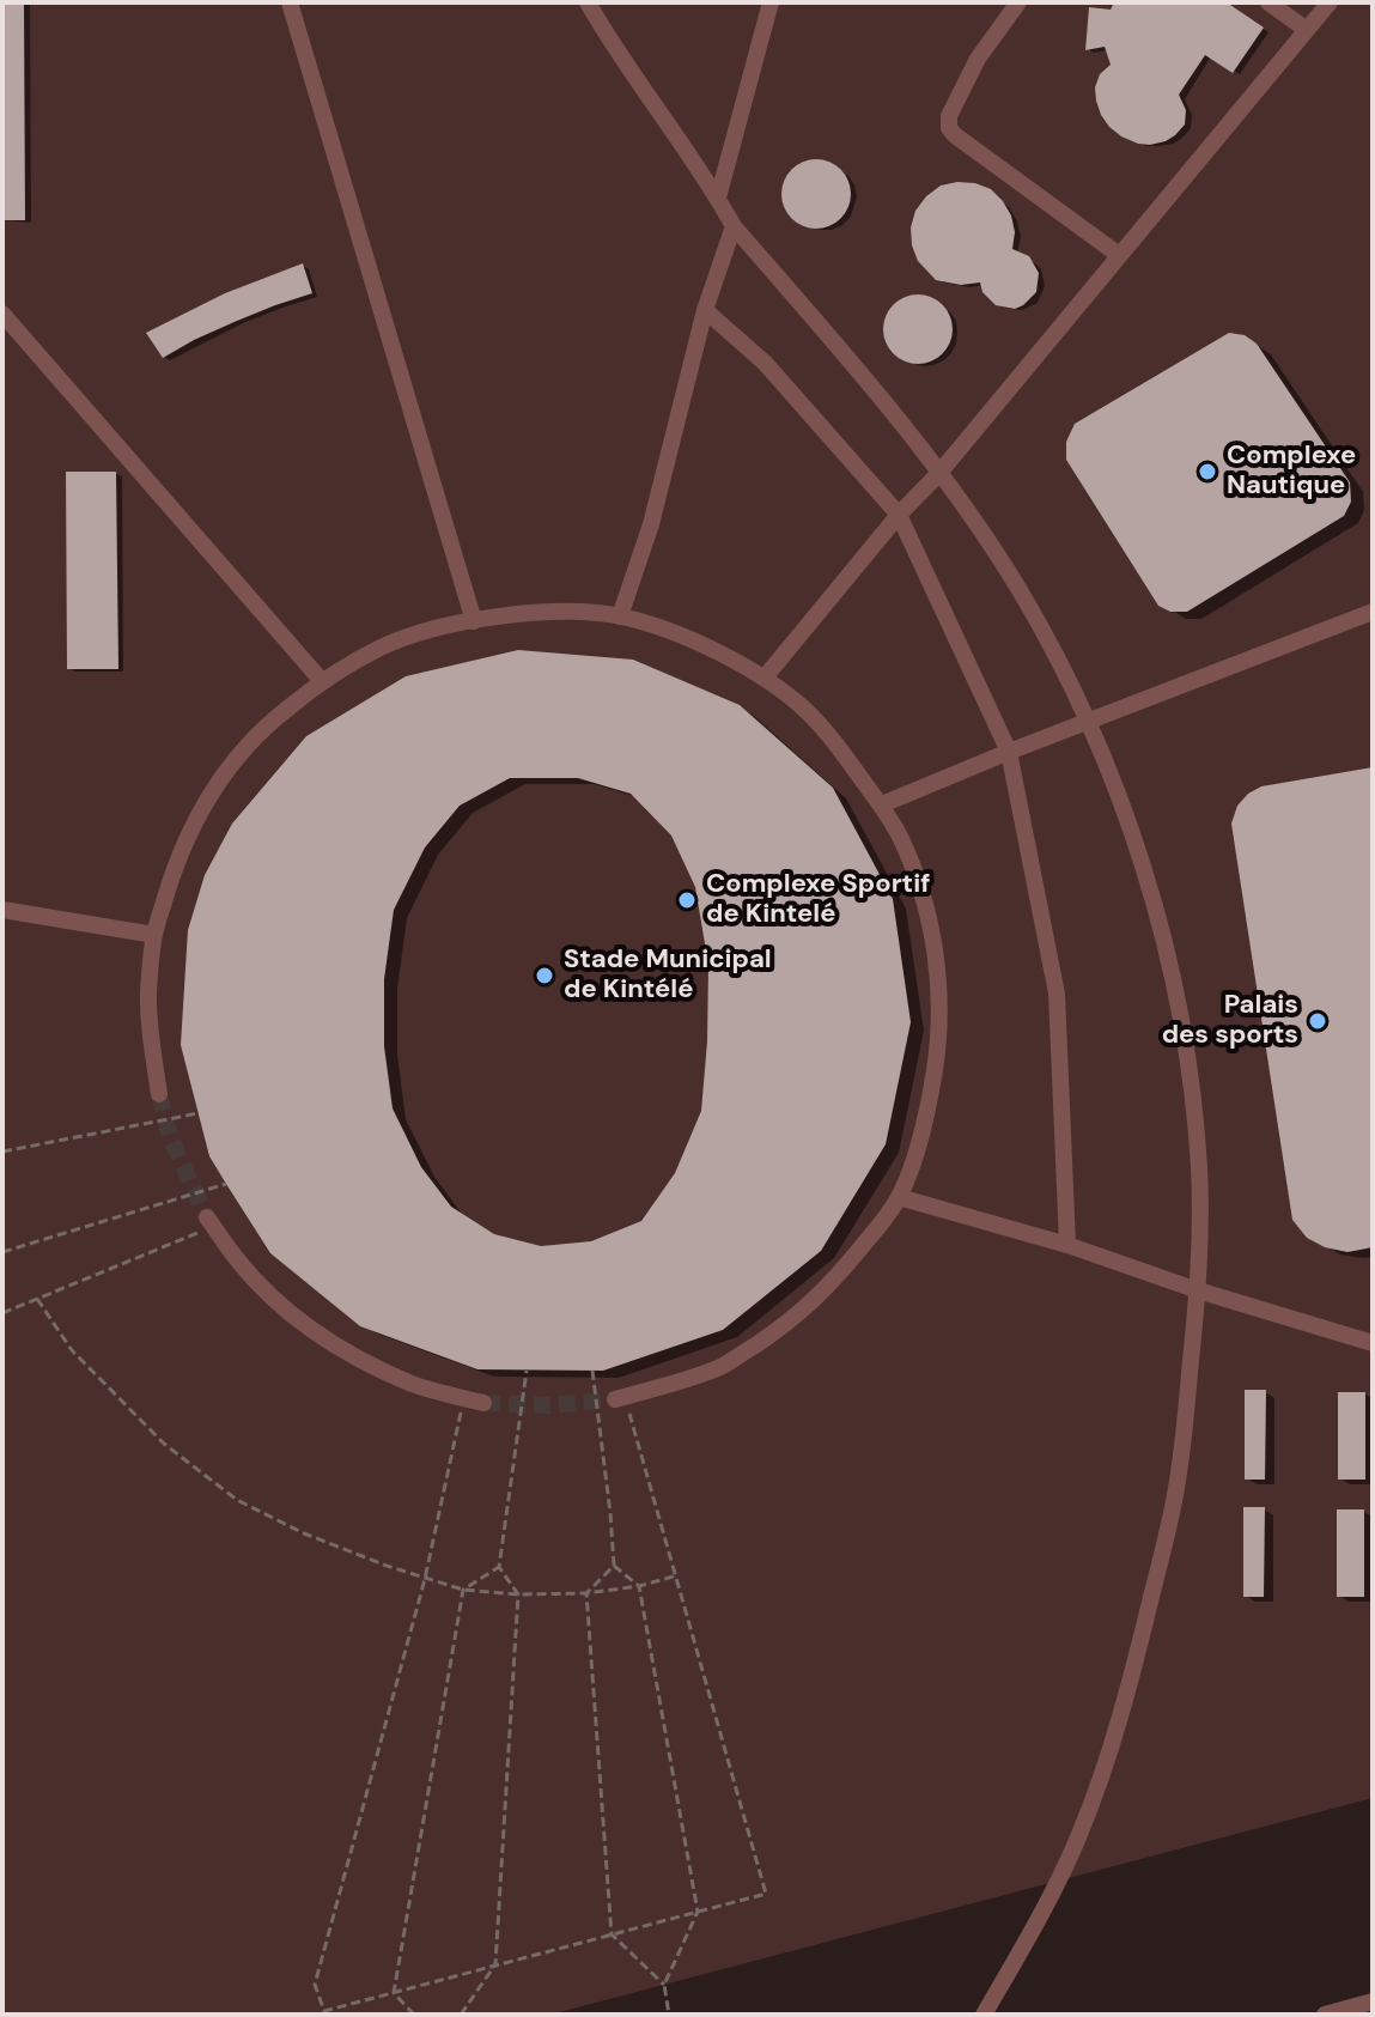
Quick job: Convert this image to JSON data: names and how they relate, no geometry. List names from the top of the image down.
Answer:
{
  "places": [
    "Complexe Nautique",
    "Complexe Sportif de Kintelé",
    "Stade Municipal de Kintélé",
    "Palais des sports"
  ]
}
